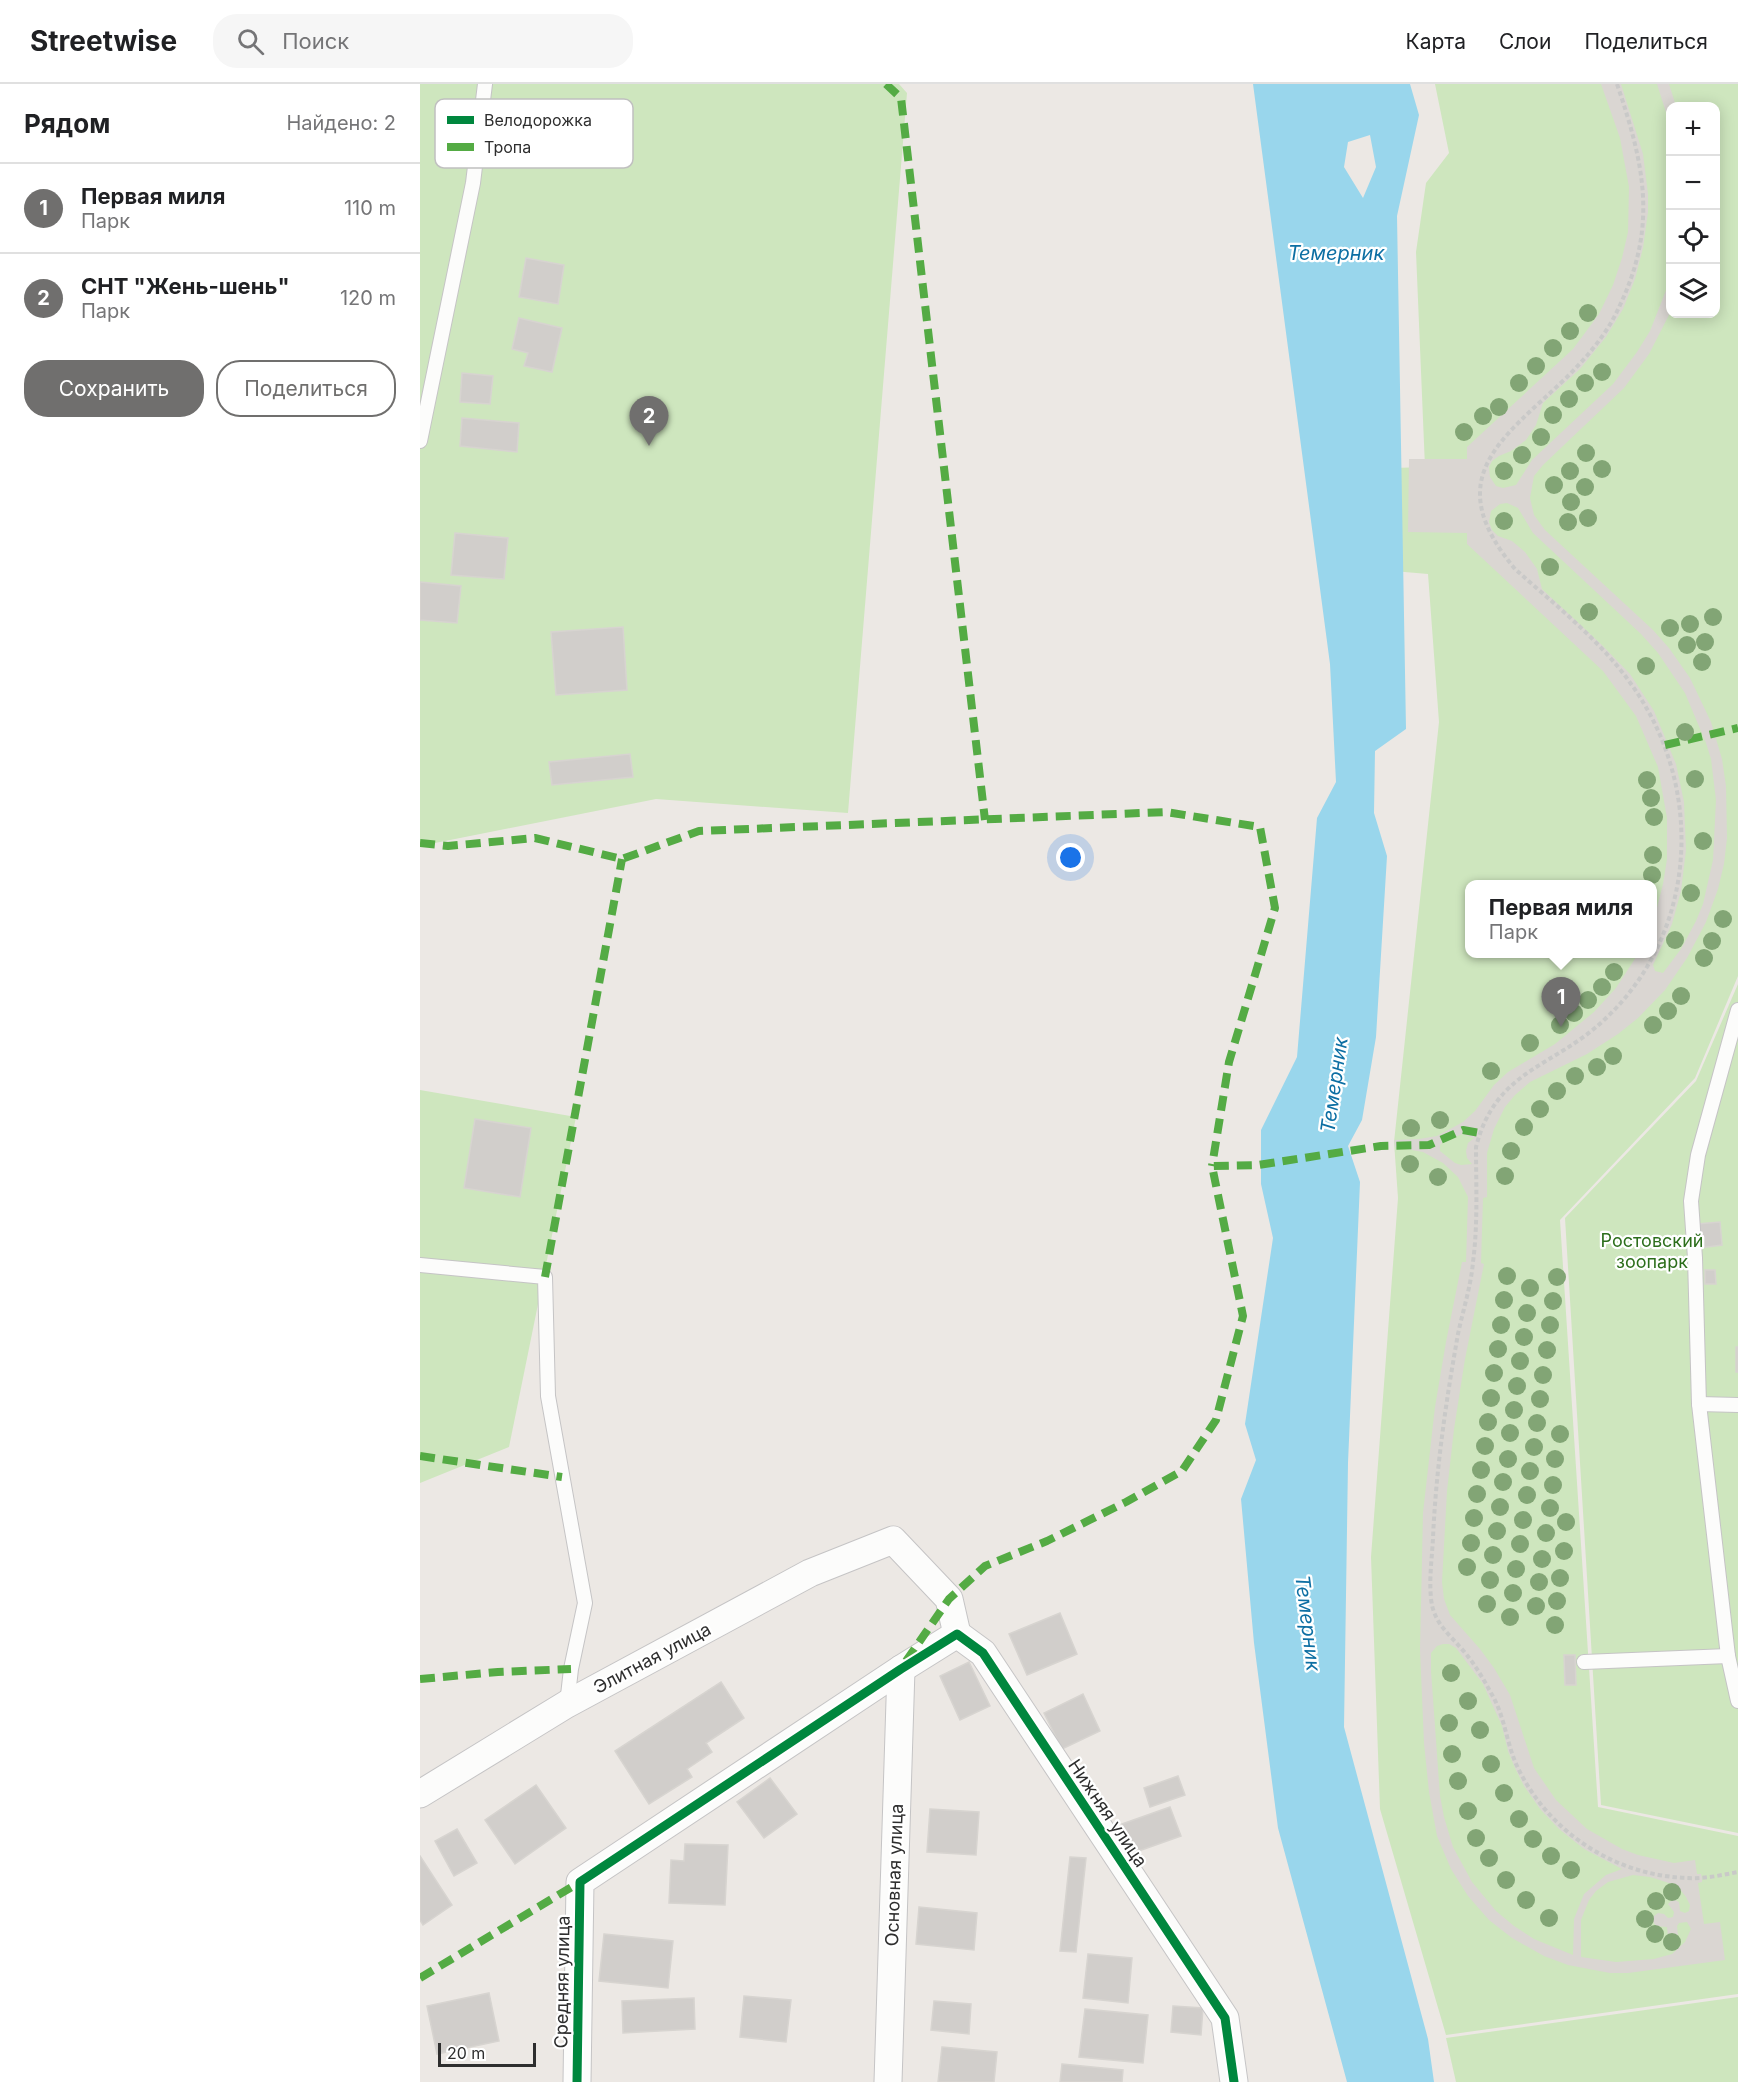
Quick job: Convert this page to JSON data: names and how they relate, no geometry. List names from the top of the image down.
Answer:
{
  "streets": {
    "street": [
      "Элитная улица",
      "Нижняя улица",
      "Основная улица",
      "Средняя улица"
    ]
  },
  "crossings": [
    ["Элитная улица", "Нижняя улица"],
    ["Основная улица", "Средняя улица"]
  ],
  "water": ["Темерник"],
  "parks": ["Ростовский зоопарк"],
  "legend": ["Велодорожка", "Тропа"],
  "scale_bar": "20 m",
  "page": {
    "header": "Streetwise",
    "search": "Поиск",
    "nav": ["Карта", "Слои", "Поделиться"],
    "heading": ["Рядом", "Найдено: 2"],
    "map_buttons": ["+", "−"],
    "list": [
      {
        "mark": "1",
        "name": "Первая миля",
        "note": "Парк",
        "value": "110 m"
      },
      {
        "mark": "2",
        "name": "СНТ \"Жень-шень\"",
        "note": "Парк",
        "value": "120 m"
      }
    ],
    "buttons": ["Сохранить", "Поделиться"],
    "pins": ["2", "1"],
    "popup": ["Первая миля", "Парк"],
    "scale": "20 m"
  }
}
